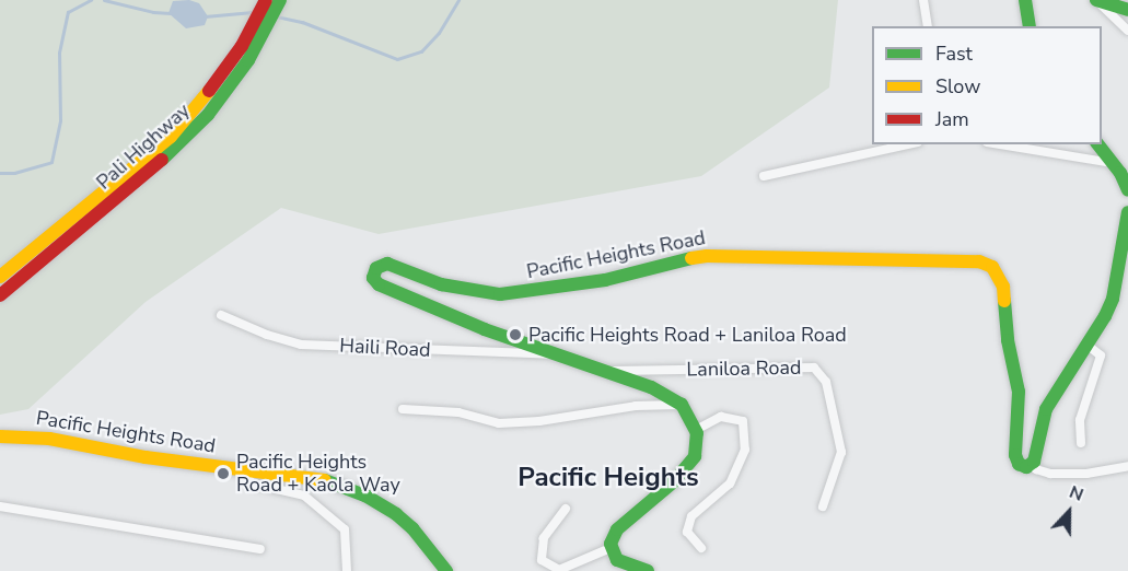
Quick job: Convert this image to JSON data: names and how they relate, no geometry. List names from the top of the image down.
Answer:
{
  "streets": {
    "main road": ["Pali Highway", "Pacific Heights Road"],
    "street": ["Haili Road", "Laniloa Road"]
  },
  "crossings": [
    ["Pacific Heights Road", "Haili Road"],
    ["Pacific Heights Road", "Laniloa Road"]
  ],
  "districts": ["Pacific Heights"],
  "places": ["Pacific Heights Road + Laniloa Road", "Pacific Heights Road + Kaola Way"],
  "legend": ["Fast", "Slow", "Jam"],
  "north": "top"
}
